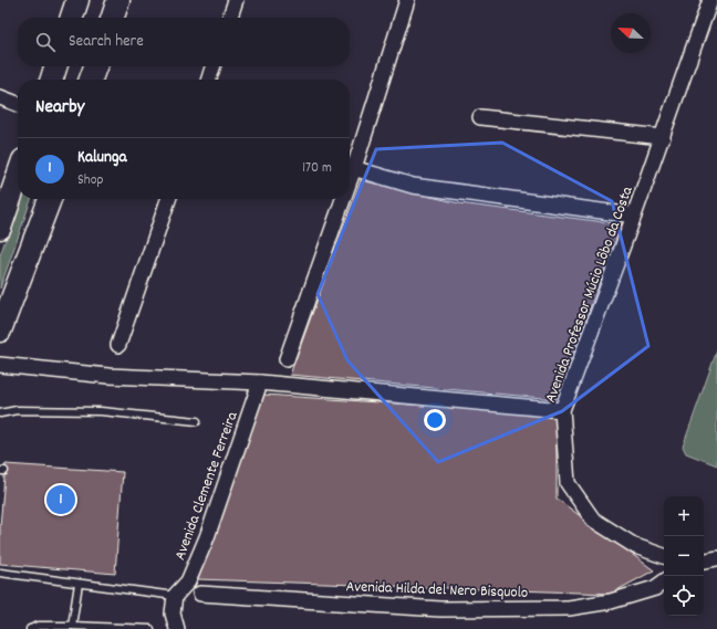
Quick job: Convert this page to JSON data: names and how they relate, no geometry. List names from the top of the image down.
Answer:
{
  "streets": {
    "street": ["Avenida Professor Múcio Lôbo da Costa", "Avenida Clemente Ferreira", "Avenida Hilda del Nero Bisquolo"]
  },
  "north": "top left",
  "page": {
    "search": "Search here",
    "heading": "Nearby",
    "list": [
      {
        "mark": "1",
        "name": "Kalunga",
        "note": "Shop",
        "value": "170 m"
      }
    ],
    "pins": "1",
    "map_buttons": ["+", "−"]
  }
}
